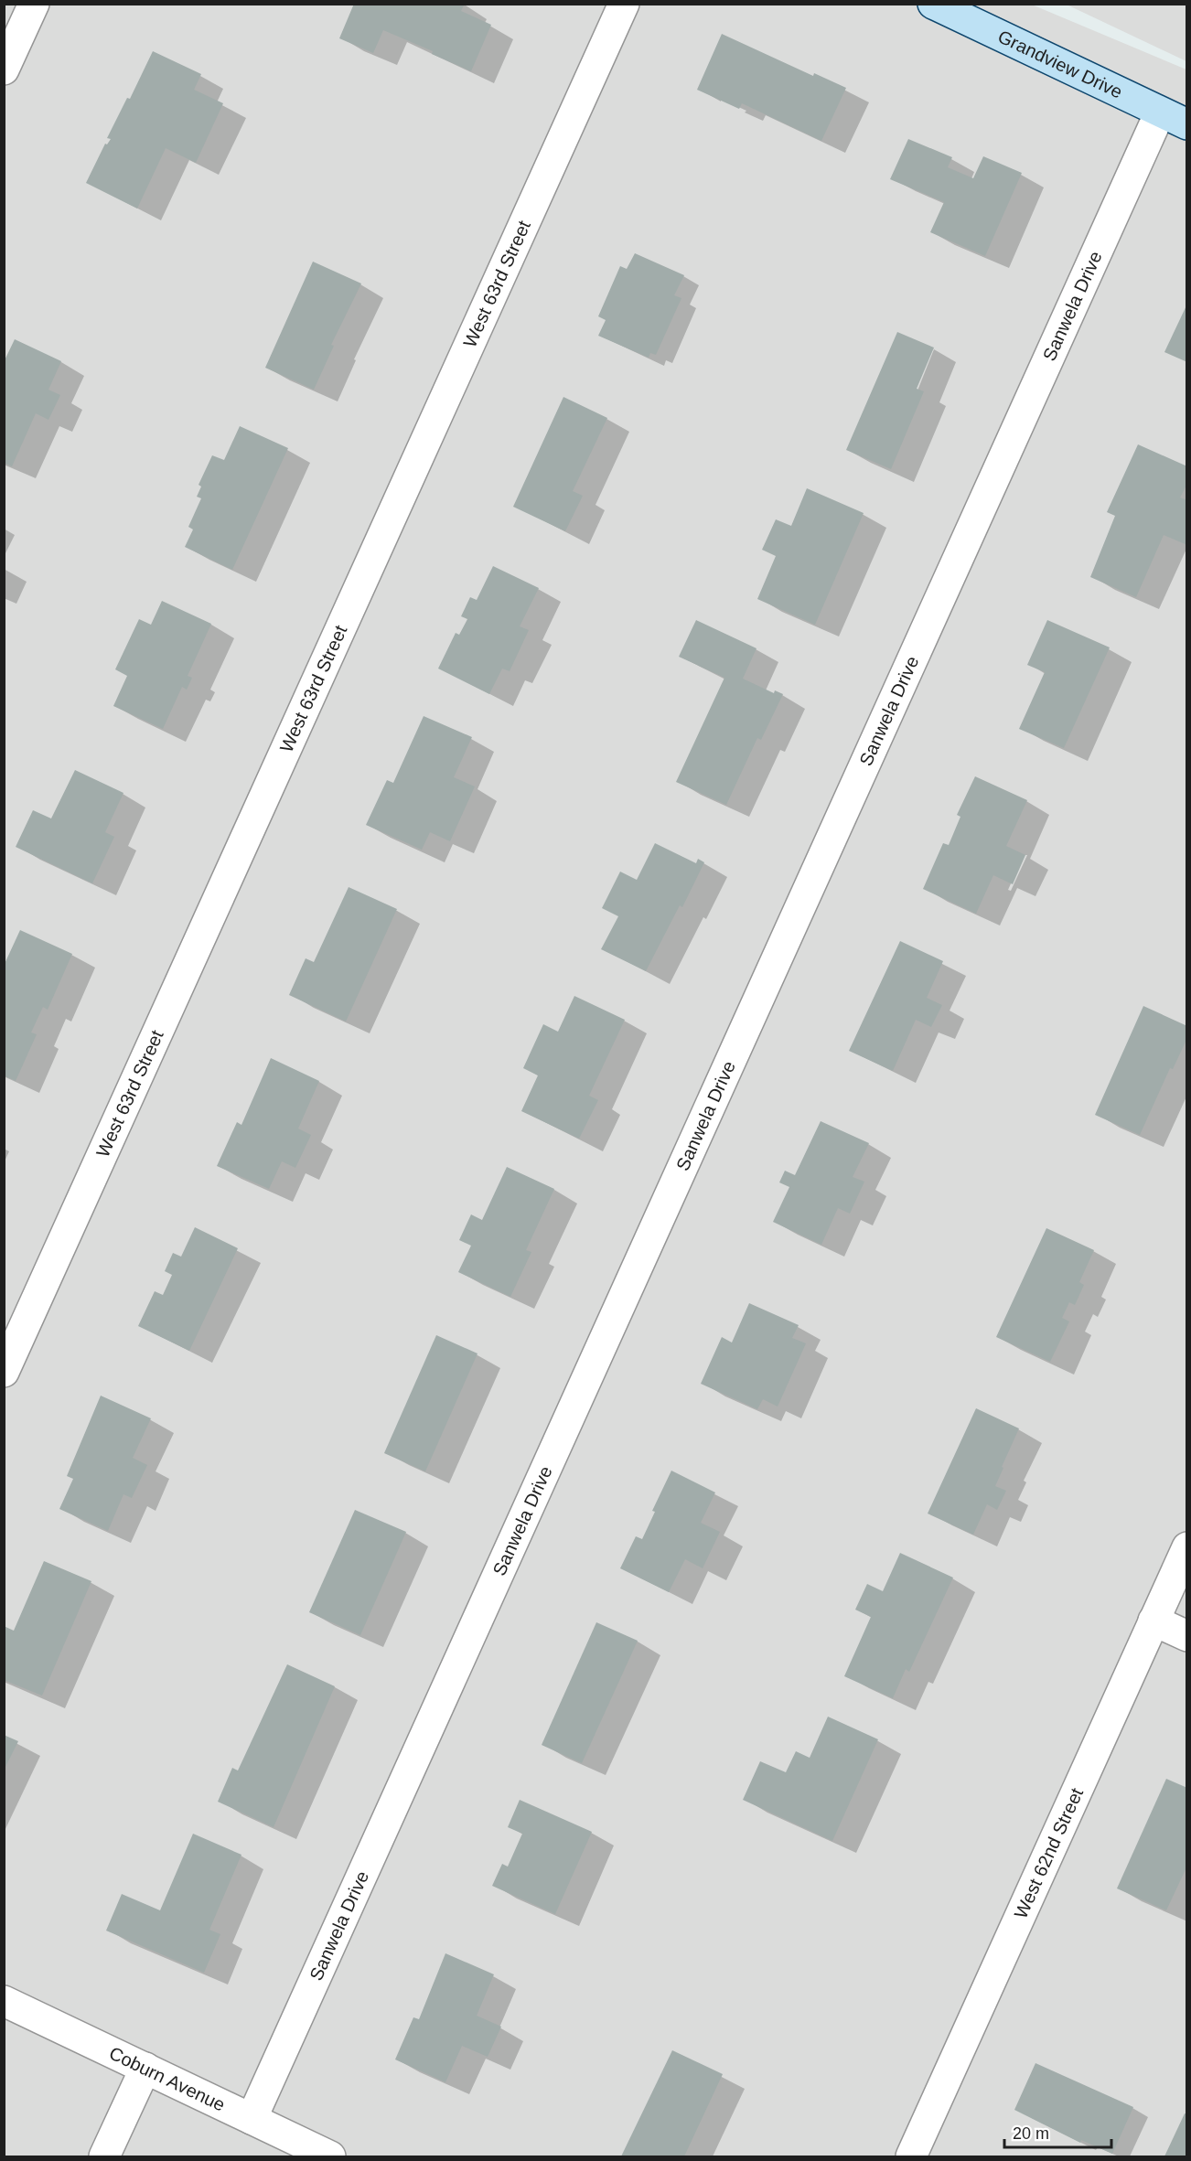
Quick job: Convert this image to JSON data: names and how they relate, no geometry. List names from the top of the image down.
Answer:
{
  "streets": {
    "main road": ["Grandview Drive"],
    "street": [
      "West 63rd Street",
      "Sanwela Drive",
      "West 62nd Street",
      "Coburn Avenue"
    ]
  },
  "crossings": [
    ["Grandview Drive", "Sanwela Drive"],
    ["Sanwela Drive", "Coburn Avenue"]
  ],
  "scale_bar": "20 m"
}
